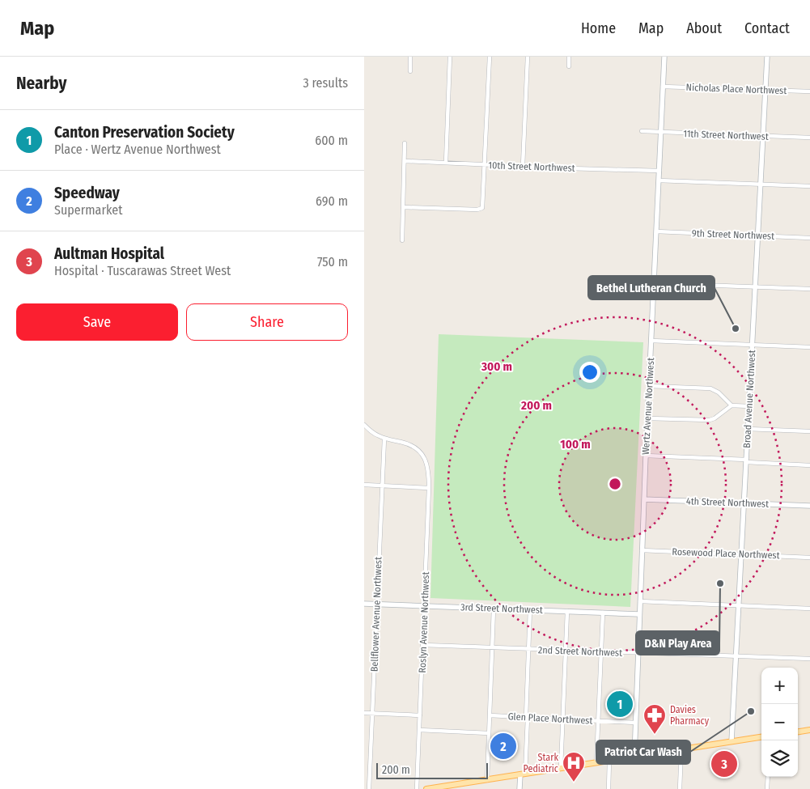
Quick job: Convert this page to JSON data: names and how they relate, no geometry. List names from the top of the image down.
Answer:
{
  "streets": {
    "street": [
      "Nicholas Place Northwest",
      "11th Street Northwest",
      "10th Street Northwest",
      "9th Street Northwest",
      "Broad Avenue Northwest",
      "Wertz Avenue Northwest",
      "4th Street Northwest",
      "Rosewood Place Northwest",
      "3rd Street Northwest",
      "Bellflower Avenue Northwest",
      "Roslyn Avenue Northwest",
      "2nd Street Northwest",
      "Glen Place Northwest"
    ]
  },
  "crossings": [
    ["Nicholas Place Northwest", "Broad Avenue Northwest"],
    ["Nicholas Place Northwest", "Wertz Avenue Northwest"],
    ["11th Street Northwest", "Broad Avenue Northwest"],
    ["11th Street Northwest", "Wertz Avenue Northwest"],
    ["10th Street Northwest", "Wertz Avenue Northwest"],
    ["9th Street Northwest", "Broad Avenue Northwest"],
    ["9th Street Northwest", "Wertz Avenue Northwest"],
    ["Broad Avenue Northwest", "4th Street Northwest"],
    ["Broad Avenue Northwest", "Rosewood Place Northwest"],
    ["Broad Avenue Northwest", "2nd Street Northwest"],
    ["Wertz Avenue Northwest", "4th Street Northwest"],
    ["Wertz Avenue Northwest", "Rosewood Place Northwest"],
    ["Wertz Avenue Northwest", "3rd Street Northwest"],
    ["Wertz Avenue Northwest", "2nd Street Northwest"],
    ["Wertz Avenue Northwest", "Glen Place Northwest"],
    ["3rd Street Northwest", "Bellflower Avenue Northwest"],
    ["3rd Street Northwest", "Roslyn Avenue Northwest"],
    ["Bellflower Avenue Northwest", "Roslyn Avenue Northwest"],
    ["Roslyn Avenue Northwest", "2nd Street Northwest"]
  ],
  "places": {
    "other": ["Bethel Lutheran Church", "D&N Play Area", "Patriot Car Wash"],
    "pharmacy": ["Davies Pharmacy"],
    "hospital": ["Stark Pediatric"]
  },
  "scale_bar": "200 m",
  "page": {
    "header": "Map",
    "nav": [
      "Home",
      "Map",
      "About",
      "Contact"
    ],
    "heading": ["Nearby", "3 results"],
    "list": [
      {
        "mark": "1",
        "name": "Canton Preservation Society",
        "note": "Place · Wertz Avenue Northwest",
        "value": "600 m"
      },
      {
        "mark": "2",
        "name": "Speedway",
        "note": "Supermarket",
        "value": "690 m"
      },
      {
        "mark": "3",
        "name": "Aultman Hospital",
        "note": "Hospital · Tuscarawas Street West",
        "value": "750 m"
      }
    ],
    "buttons": ["Save", "Share"],
    "map_buttons": ["+", "−"],
    "pins": ["1", "2", "3"],
    "scale": "200 m"
  },
  "rings": ["300 m", "200 m", "100 m"]
}
